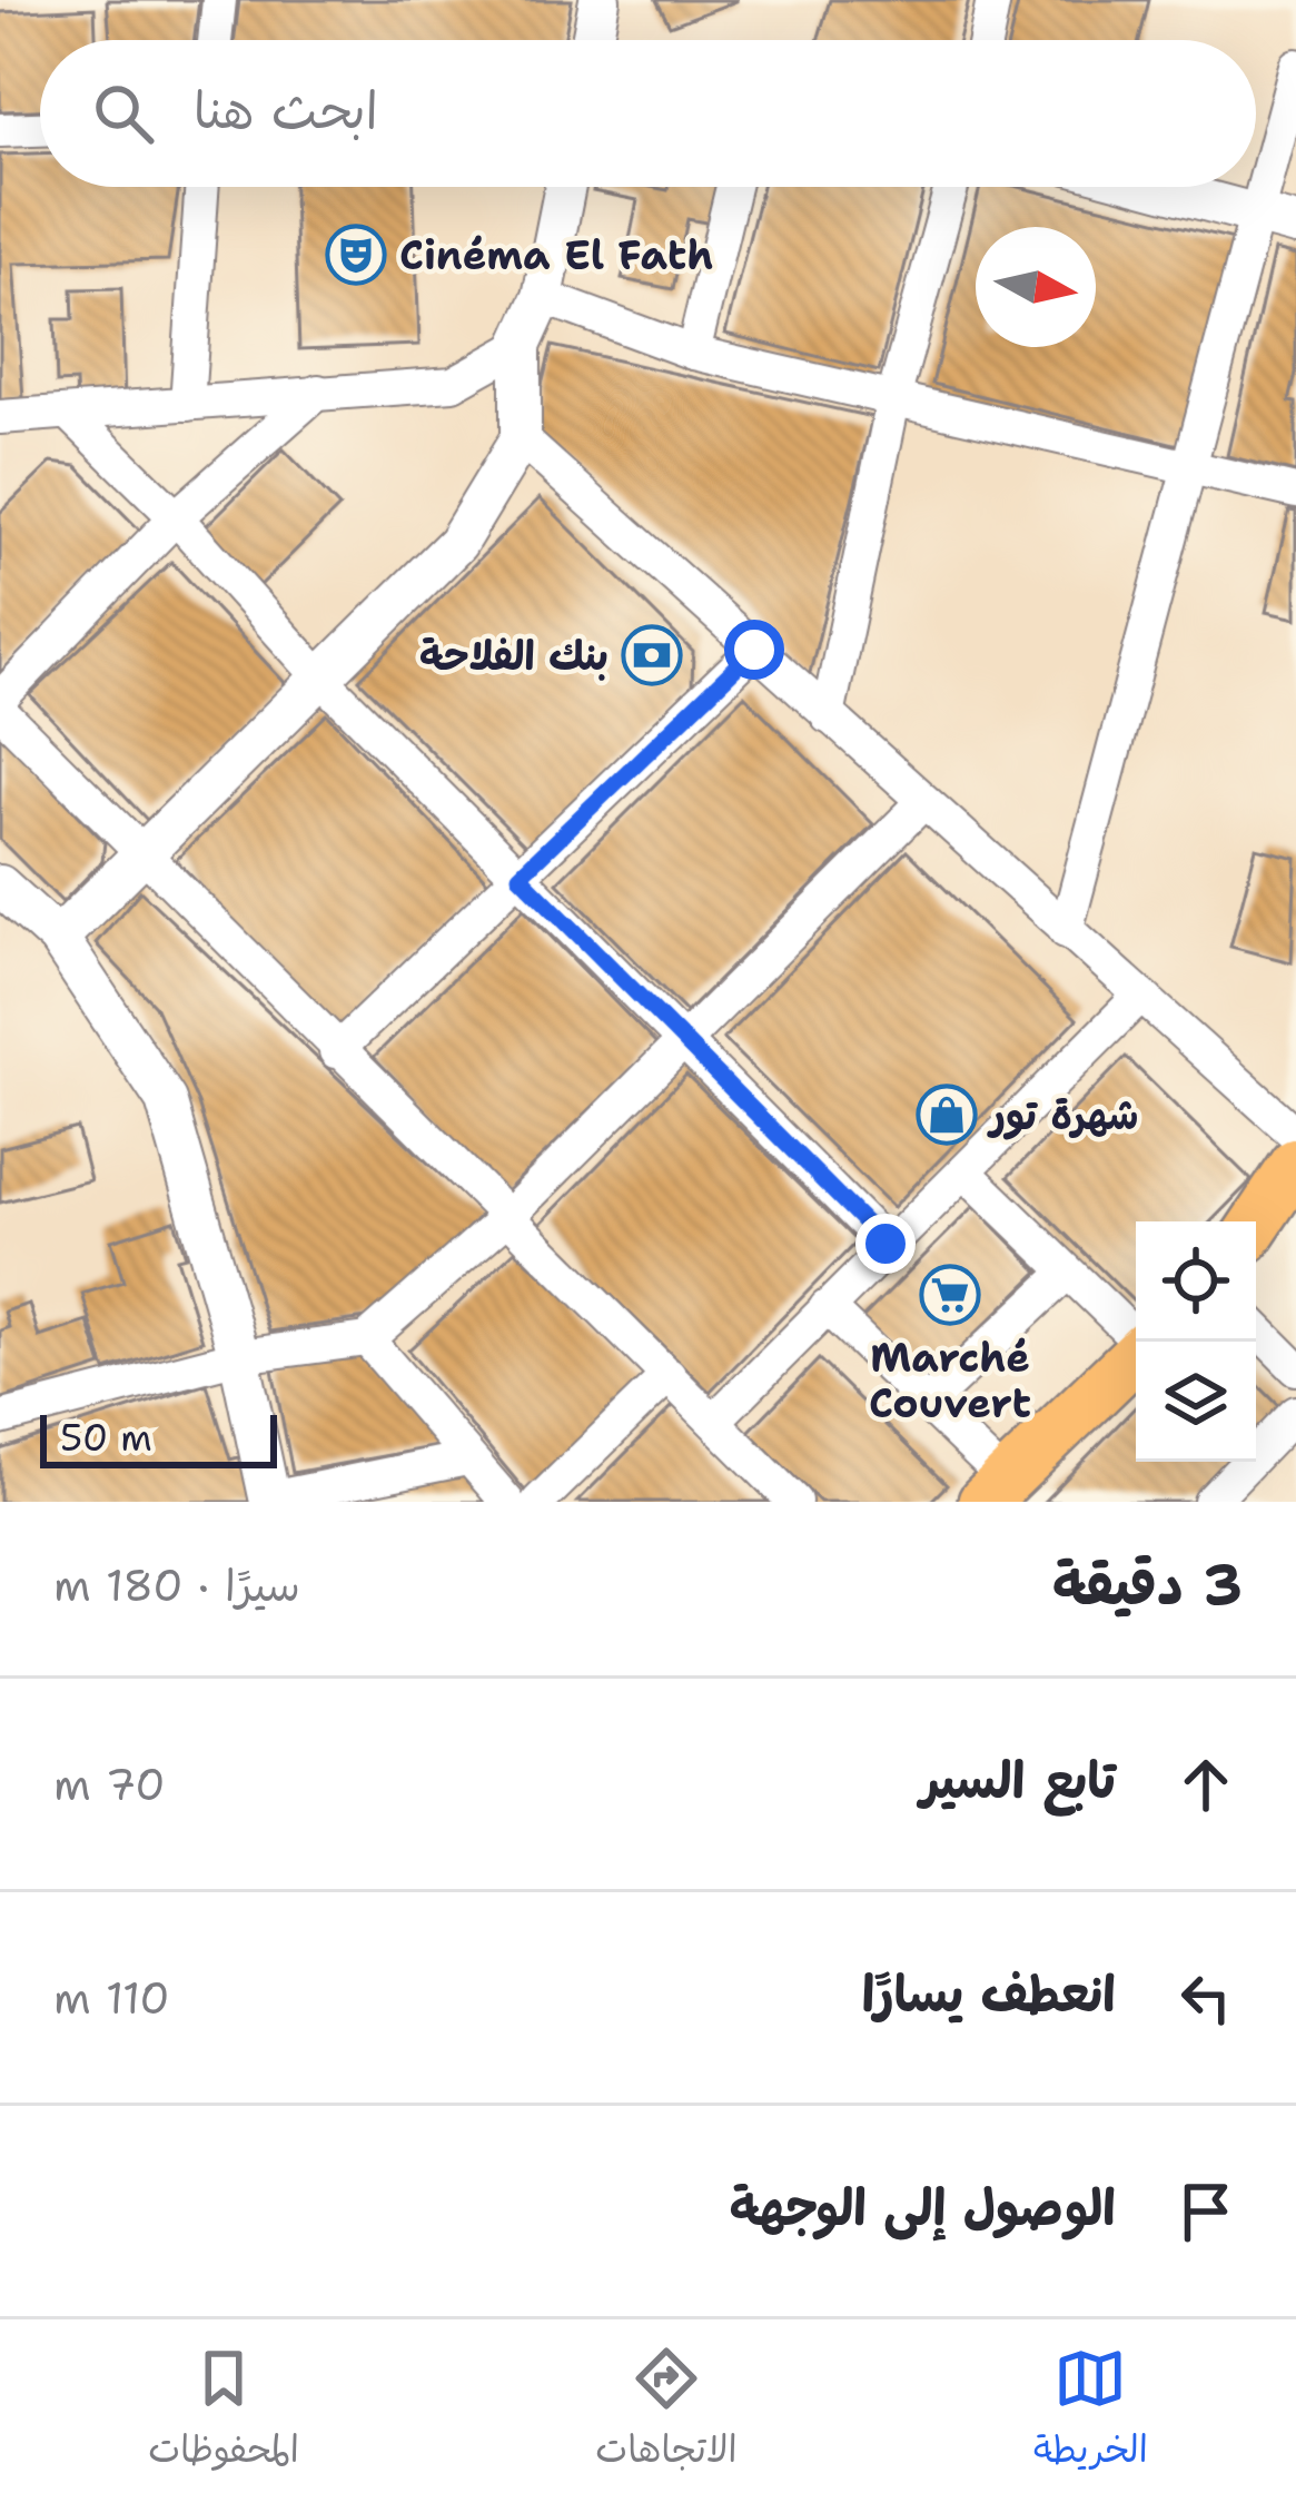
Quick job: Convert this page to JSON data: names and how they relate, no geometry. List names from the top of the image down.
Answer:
{
  "places": {
    "theatre": ["Cinéma El Fath"],
    "bank": ["بنك الفلاحة"],
    "shop": ["شهرة تور"],
    "supermarket": ["Marché Couvert"]
  },
  "scale_bar": "50 m",
  "north": "right",
  "page": {
    "search": "ابحث هنا",
    "scale": "50 m",
    "heading": ["3 دقيقة", "سيرًا · 180 m"],
    "list": [
      ["تابع السير", "70 m"],
      ["انعطف يسارًا", "110 m"],
      "الوصول إلى الوجهة"
    ],
    "nav": ["الخريطة", "الاتجاهات", "المحفوظات"]
  }
}
